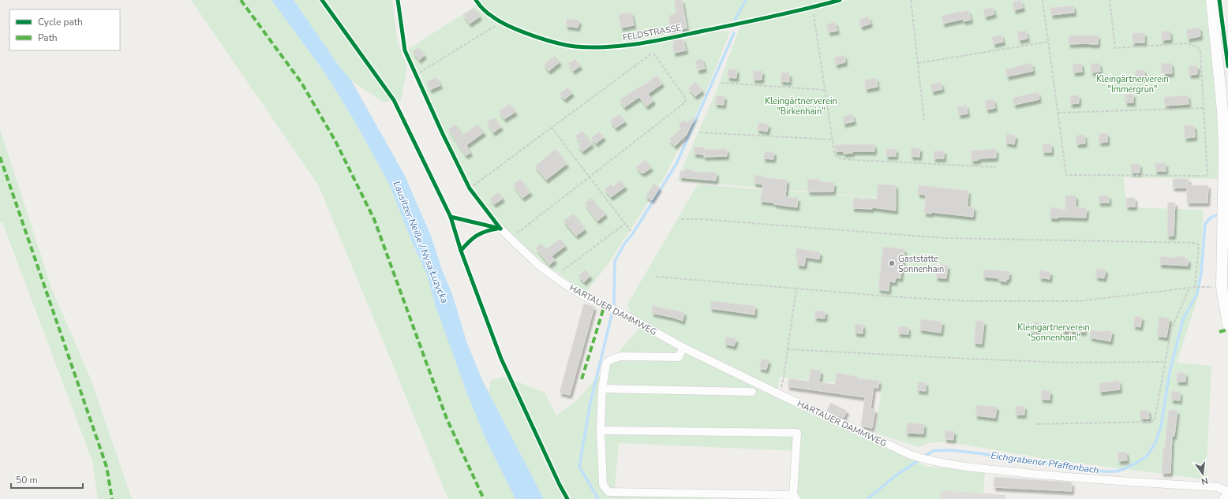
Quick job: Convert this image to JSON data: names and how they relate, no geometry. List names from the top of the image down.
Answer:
{
  "streets": {
    "street": ["HARTAUER DAMMWEG"],
    "lane": ["FELDSTRASSE"]
  },
  "water": ["Lausitzer Neiße / Nysa Łużycka", "Eichgrabener Pfaffenbach"],
  "parks": ["Kleingärtnerverein \"Immergrün\"", "Kleingärtnerverein \"Birkenhain\"", "Kleingärtnerverein \"Sonnenhain\""],
  "places": ["Gaststätte Sonnenhain"],
  "legend": ["Cycle path", "Path"],
  "scale_bar": "50 m",
  "north": "bottom"
}
